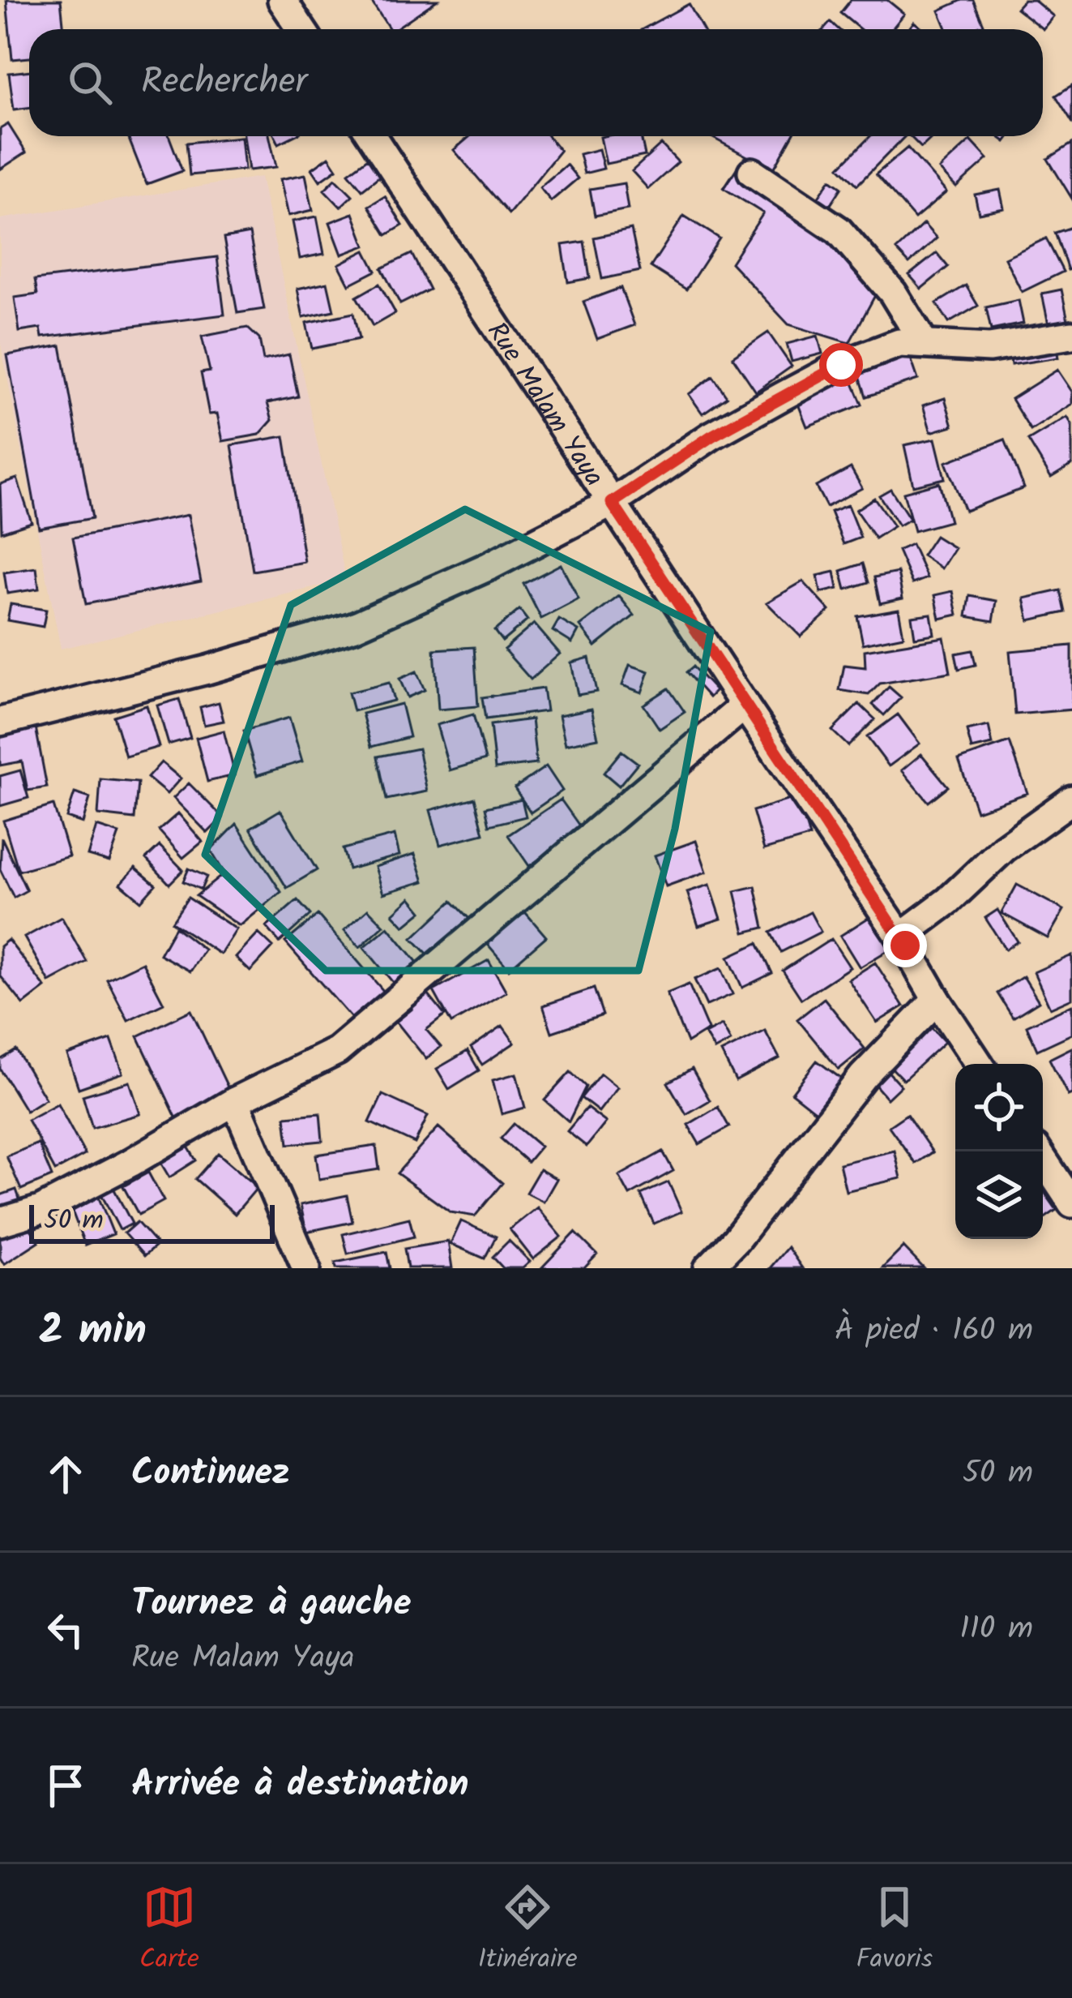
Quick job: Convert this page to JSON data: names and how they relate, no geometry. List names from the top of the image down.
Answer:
{
  "streets": {
    "street": ["Rue Malam Yaya"]
  },
  "scale_bar": "50 m",
  "page": {
    "search": "Rechercher",
    "scale": "50 m",
    "heading": ["2 min", "À pied · 160 m"],
    "list": [
      ["Continuez", "50 m"],
      ["Tournez à gauche", "Rue Malam Yaya", "110 m"],
      "Arrivée à destination"
    ],
    "nav": ["Carte", "Itinéraire", "Favoris"]
  }
}
